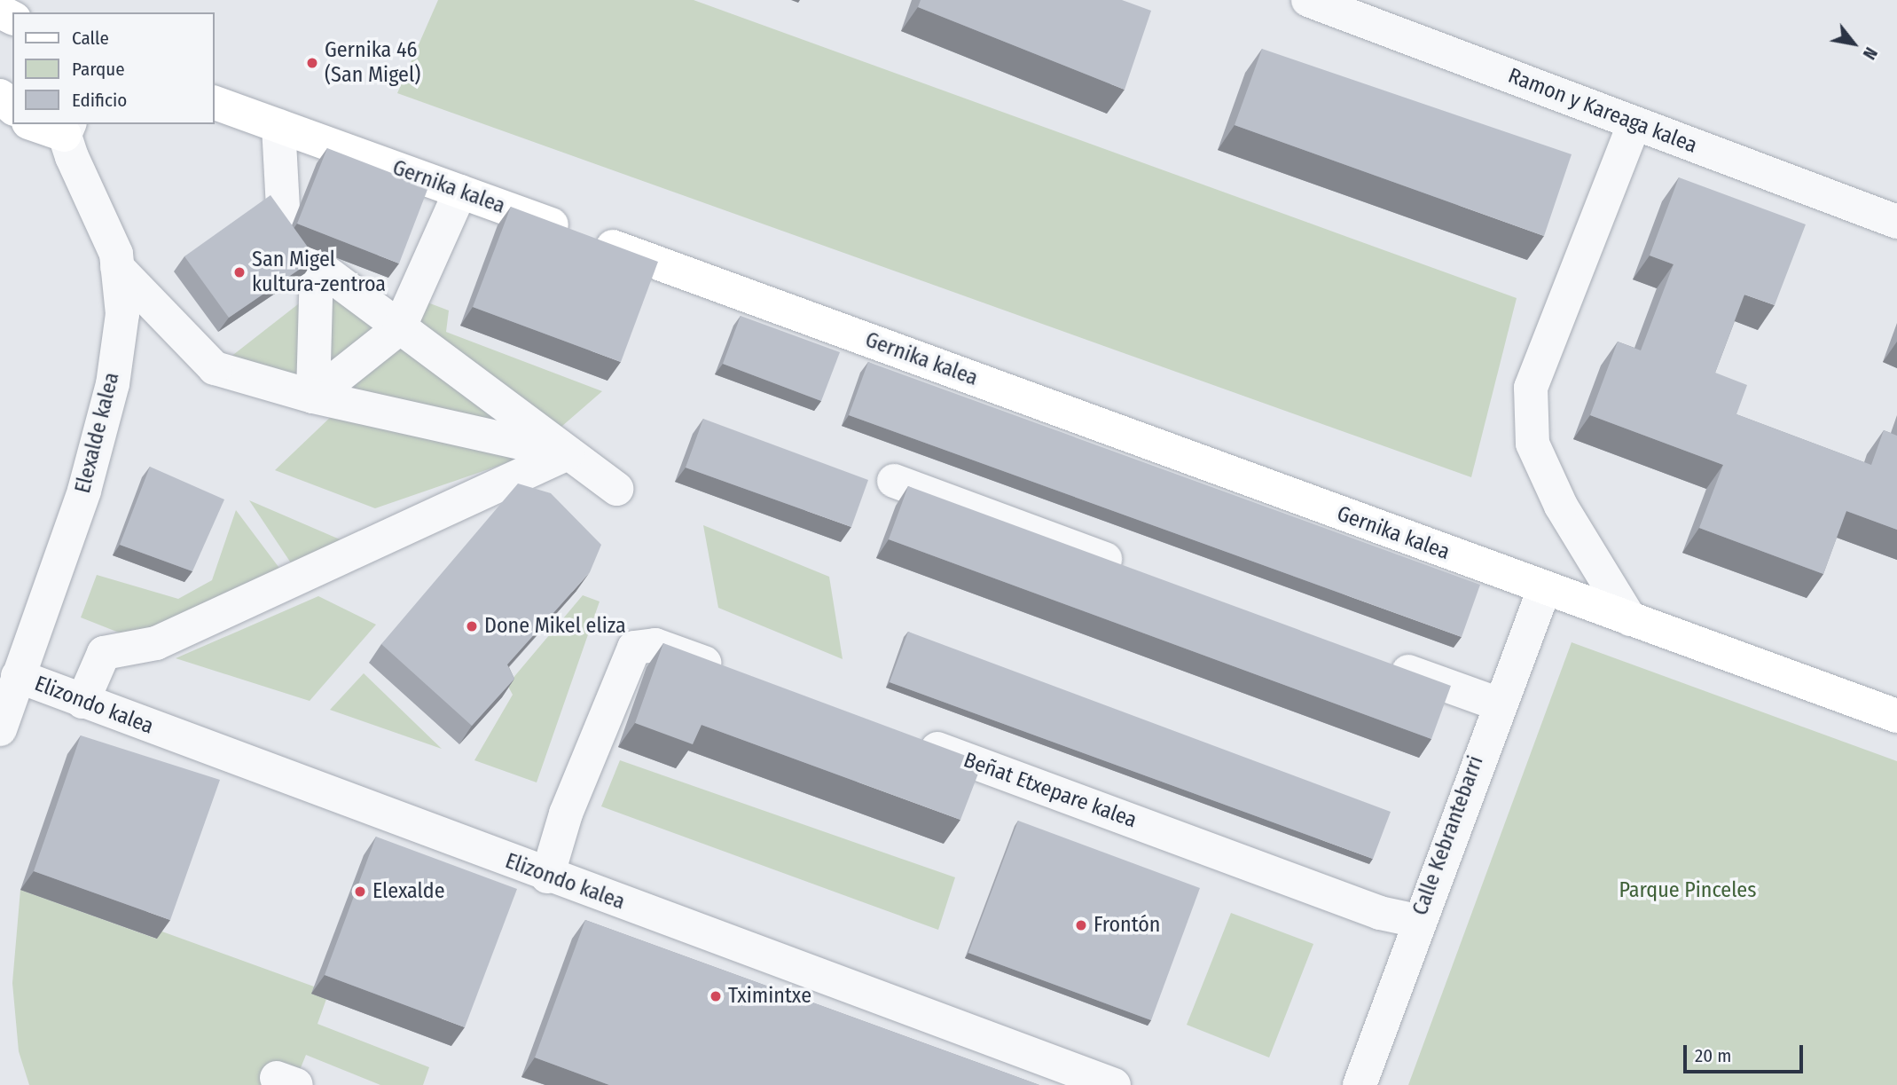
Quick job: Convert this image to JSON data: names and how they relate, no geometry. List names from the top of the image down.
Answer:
{
  "streets": {
    "main road": ["Gernika kalea"],
    "street": [
      "Ramon y Kareaga kalea",
      "Elexalde kalea",
      "Elizondo kalea",
      "Beñat Etxepare kalea",
      "Calle Kebrantebarri"
    ]
  },
  "crossings": [
    ["Gernika kalea", "Calle Kebrantebarri"],
    ["Elexalde kalea", "Elizondo kalea"],
    ["Beñat Etxepare kalea", "Calle Kebrantebarri"]
  ],
  "parks": ["Parque Pinceles"],
  "places": [
    "Gernika 46 (San Migel)",
    "San Migel kultura-zentroa",
    "Done Mikel eliza",
    "Elexalde",
    "Frontón",
    "Tximintxe"
  ],
  "legend": ["Calle", "Parque", "Edificio"],
  "scale_bar": "20 m",
  "north": "bottom right"
}
